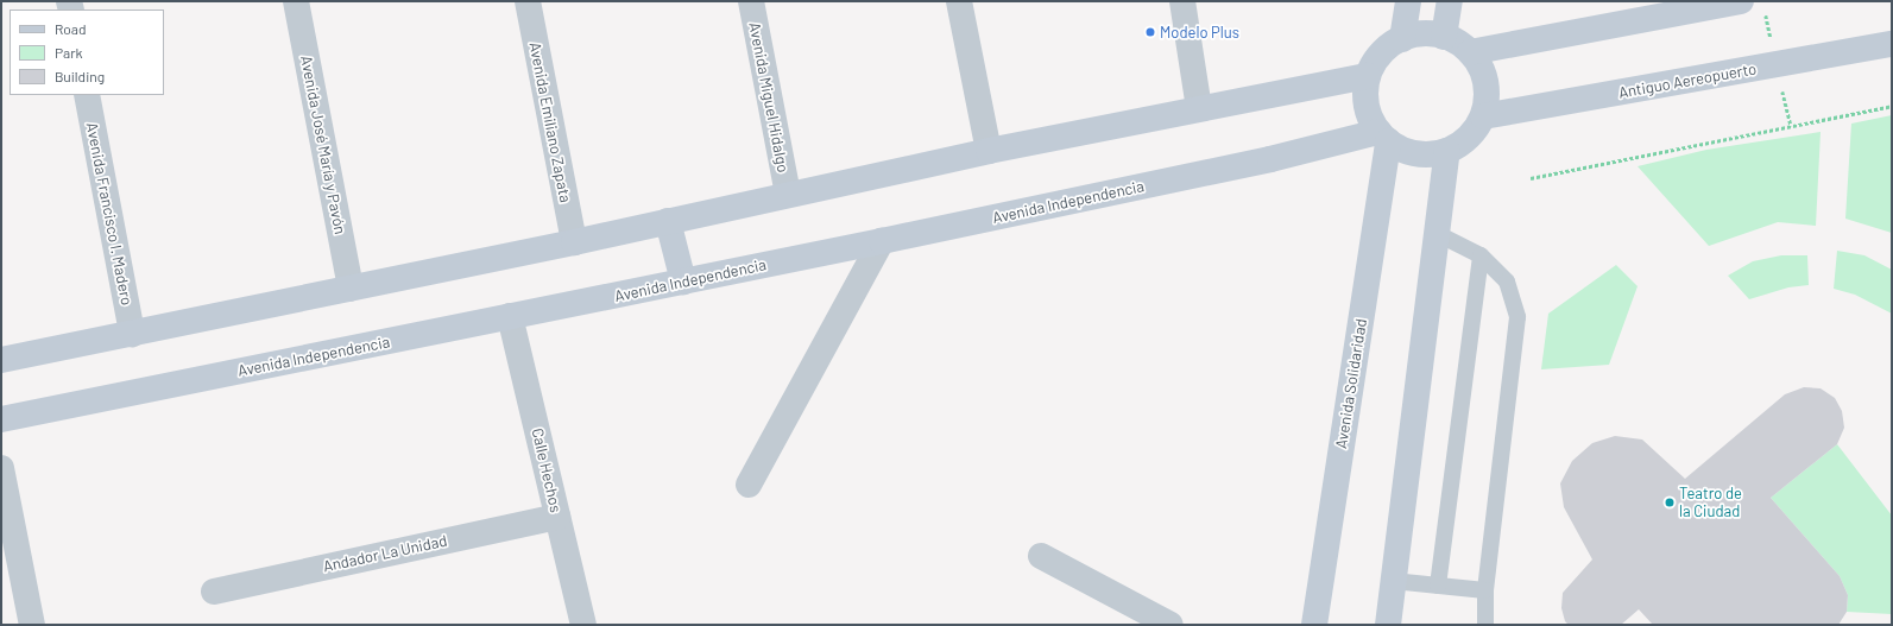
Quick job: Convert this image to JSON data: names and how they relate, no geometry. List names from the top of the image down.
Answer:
{
  "streets": {
    "main road": ["Antiguo Aereopuerto", "Avenida Independencia", "Avenida Solidaridad"],
    "street": [
      "Avenida Miguel Hidalgo",
      "Avenida Emiliano Zapata",
      "Avenida José María y Pavón",
      "Avenida Francisco I. Madero",
      "Calle Hechos",
      "Andador La Unidad"
    ]
  },
  "crossings": [
    ["Antiguo Aereopuerto", "Avenida Independencia"],
    ["Antiguo Aereopuerto", "Avenida Solidaridad"],
    ["Avenida Independencia", "Avenida Solidaridad"],
    ["Avenida Independencia", "Calle Hechos"],
    ["Calle Hechos", "Andador La Unidad"]
  ],
  "places": ["Modelo Plus", "Teatro de la Ciudad"],
  "legend": ["Road", "Park", "Building"]
}
